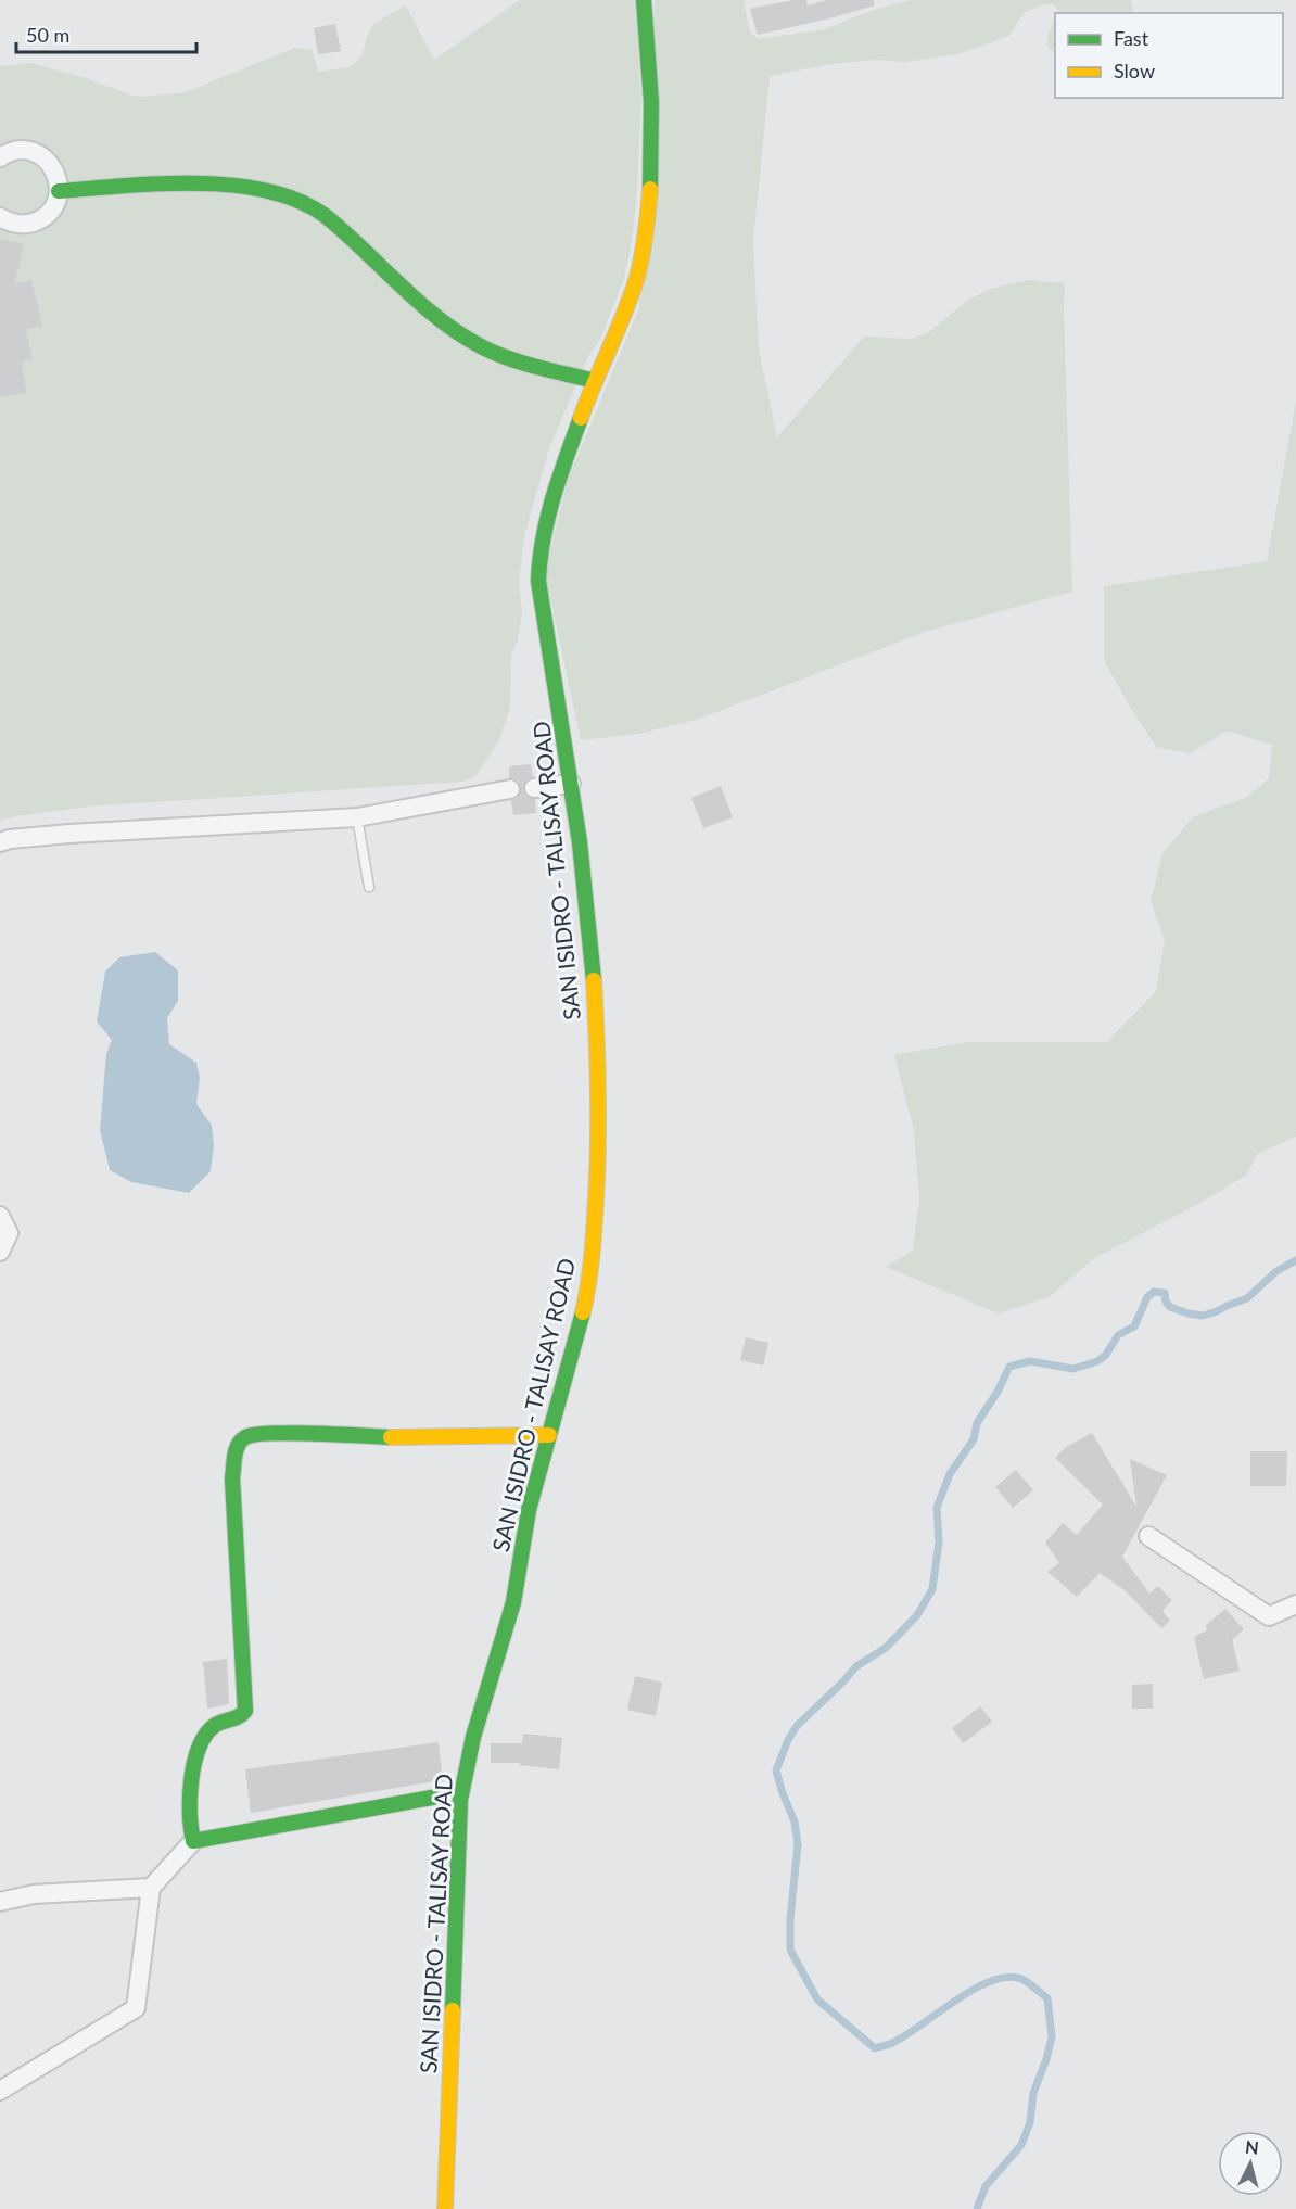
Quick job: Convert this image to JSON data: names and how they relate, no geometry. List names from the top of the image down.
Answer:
{
  "streets": {
    "street": ["SAN ISIDRO - TALISAY ROAD"]
  },
  "legend": ["Fast", "Slow"],
  "scale_bar": "50 m",
  "north": "top"
}
